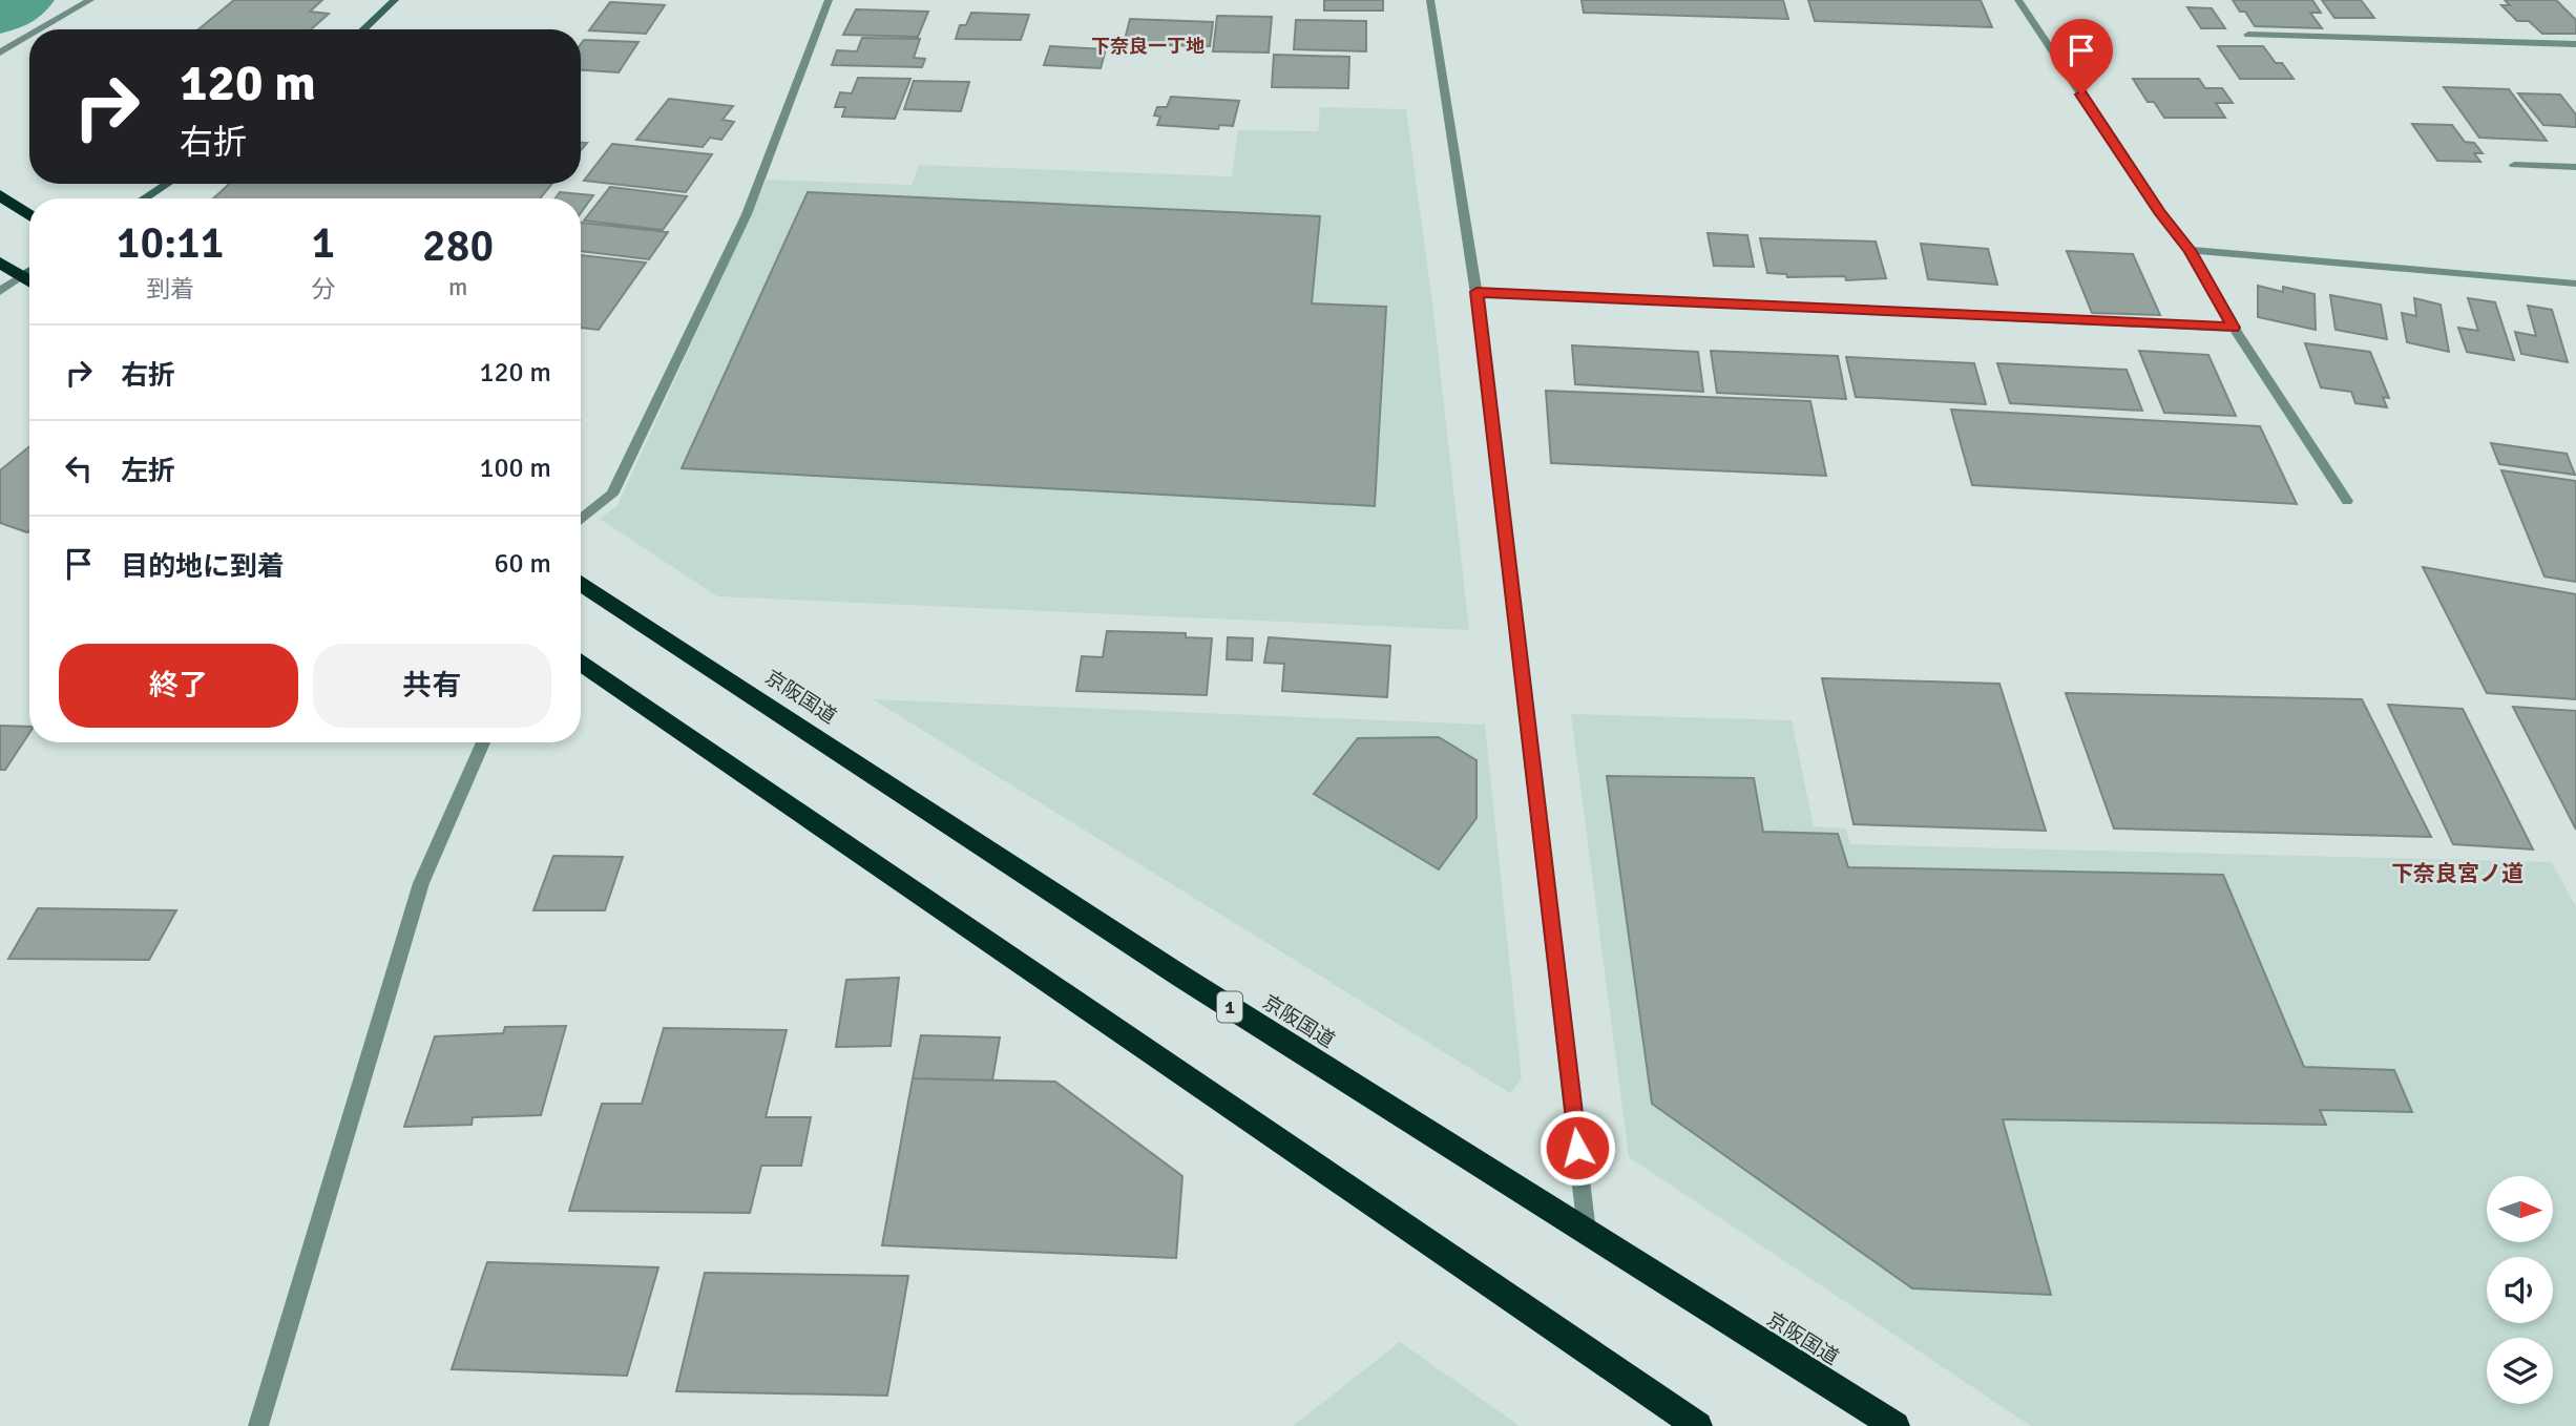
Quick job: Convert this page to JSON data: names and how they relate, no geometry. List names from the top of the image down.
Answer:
{
  "streets": {
    "highway": ["京阪国道", "1"]
  },
  "districts": ["下奈良一丁地", "下奈良宮ノ道"],
  "north": "right",
  "page": {
    "turn": ["120 m", "右折"],
    "eta": [
      "10:11",
      "到着",
      "1",
      "分",
      "280",
      "m"
    ],
    "list": [
      {
        "name": "右折",
        "value": "120 m"
      },
      {
        "name": "左折",
        "value": "100 m"
      },
      {
        "name": "目的地に到着",
        "value": "60 m"
      }
    ],
    "buttons": ["終了", "共有"]
  }
}
